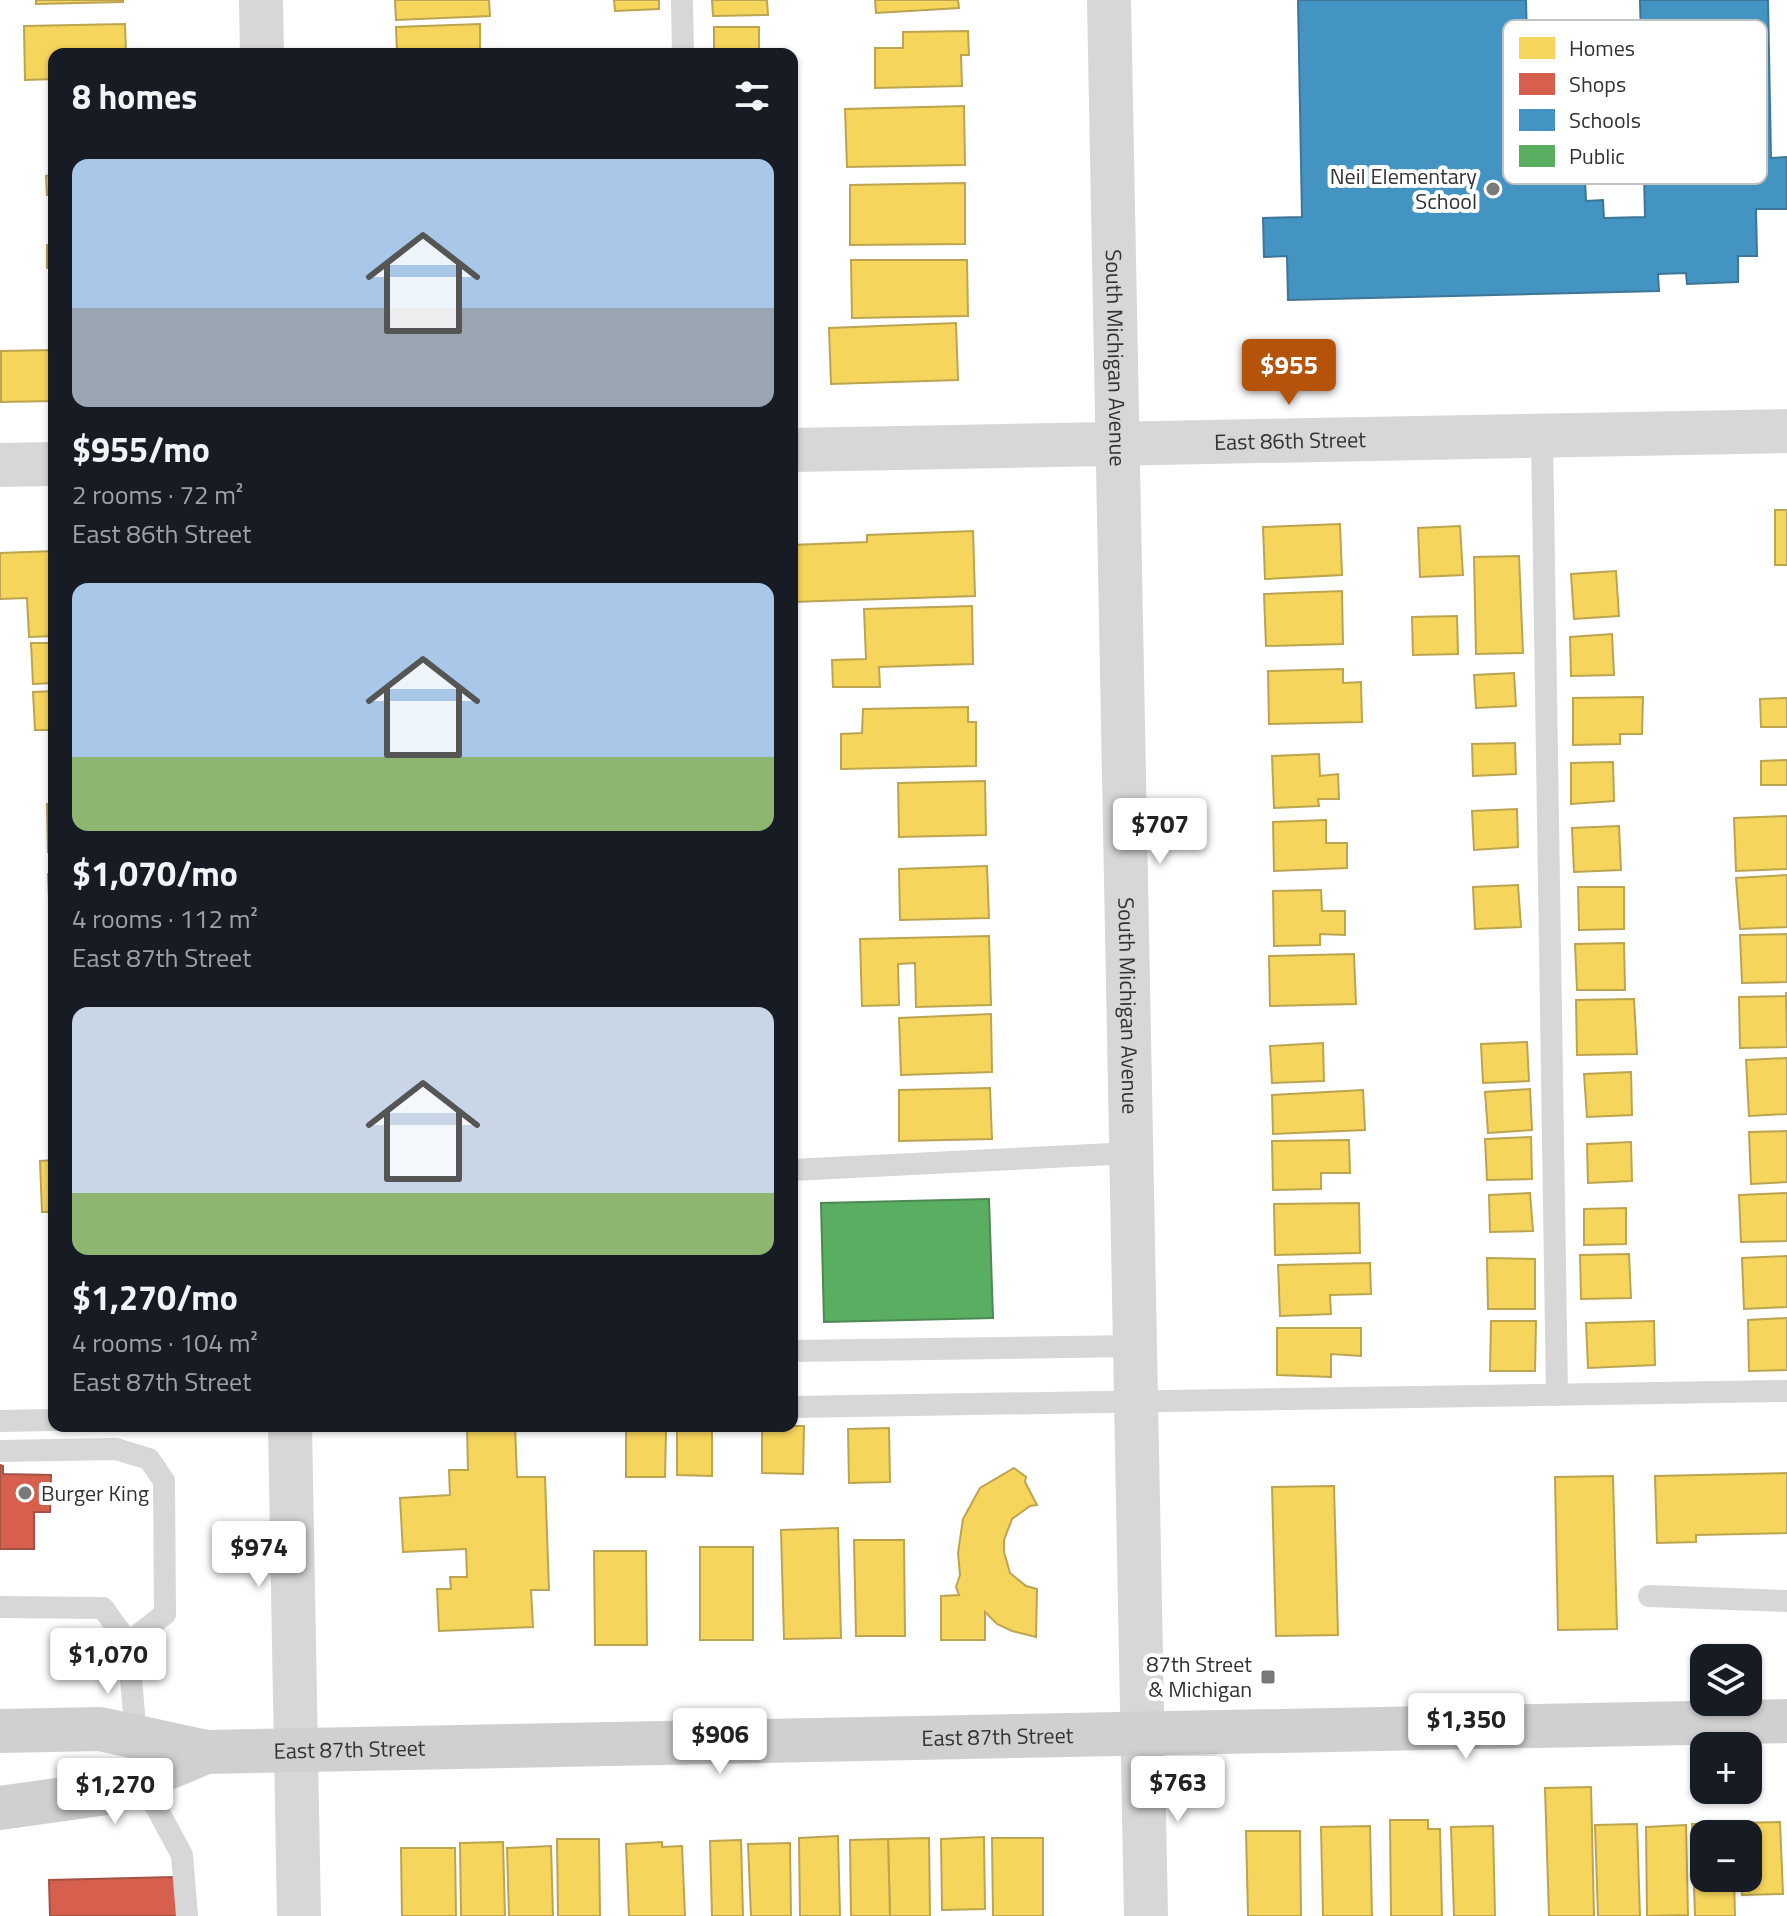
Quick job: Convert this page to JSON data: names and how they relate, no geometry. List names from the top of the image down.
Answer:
{
  "streets": {
    "main road": ["East 87th Street"],
    "street": ["South Michigan Avenue", "East 86th Street"]
  },
  "crossings": [
    ["South Michigan Avenue", "East 86th Street"],
    ["South Michigan Avenue", "East 87th Street"]
  ],
  "places": {
    "other": ["Neil Elementary School", "Burger King"],
    "transit": ["87th Street & Michigan"]
  },
  "legend": [
    "Homes",
    "Shops",
    "Schools",
    "Public"
  ],
  "page": {
    "heading": "8 homes",
    "list": [
      {
        "name": "$955/mo",
        "note": "2 rooms · 72 m² · East 86th Street"
      },
      {
        "name": "$1,070/mo",
        "note": "4 rooms · 112 m² · East 87th Street"
      },
      {
        "name": "$1,270/mo",
        "note": "4 rooms · 104 m² · East 87th Street"
      }
    ],
    "price": [
      "$955",
      "$707",
      "$974",
      "$1,070",
      "$1,350",
      "$906",
      "$763",
      "$1,270"
    ],
    "map_buttons": ["+", "−"]
  }
}
